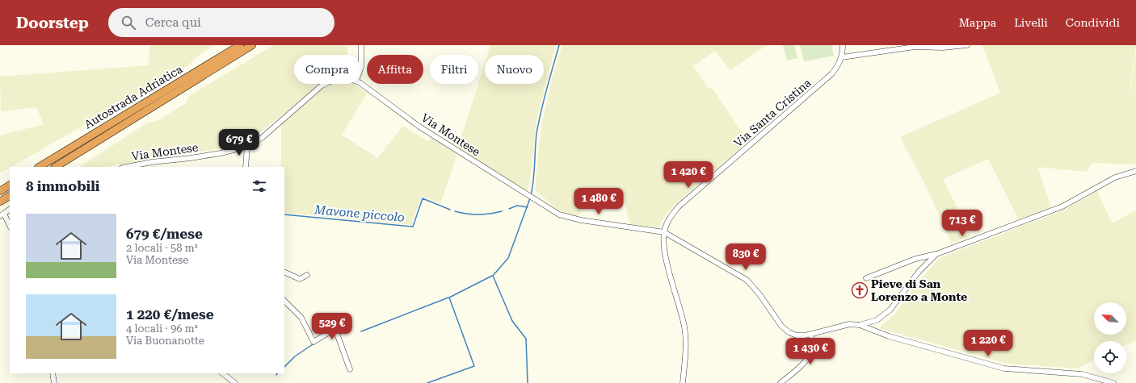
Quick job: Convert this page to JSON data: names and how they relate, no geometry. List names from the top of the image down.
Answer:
{
  "streets": {
    "highway": ["Autostrada Adriatica"],
    "street": ["Via Santa Cristina", "Via Montese"]
  },
  "crossings": [
    ["Via Santa Cristina", "Via Montese"]
  ],
  "water": ["Mavone piccolo"],
  "places": {
    "church": ["Pieve di San Lorenzo a Monte"]
  },
  "north": "top left",
  "page": {
    "header": "Doorstep",
    "search": "Cerca qui",
    "nav": ["Mappa", "Livelli", "Condividi"],
    "chip": [
      "Compra",
      "Affitta",
      "Filtri",
      "Nuovo"
    ],
    "price": [
      "679 €",
      "1 420 €",
      "1 480 €",
      "713 €",
      "830 €",
      "529 €",
      "1 220 €",
      "1 430 €"
    ],
    "heading": "8 immobili",
    "list": [
      {
        "name": "679 €/mese",
        "note": "2 locali · 58 m² · Via Montese"
      },
      {
        "name": "1 220 €/mese",
        "note": "4 locali · 96 m² · Via Buonanotte"
      }
    ]
  }
}
